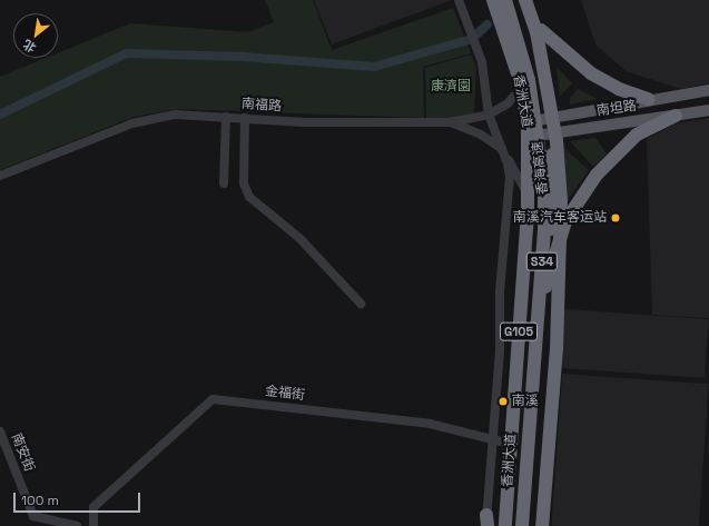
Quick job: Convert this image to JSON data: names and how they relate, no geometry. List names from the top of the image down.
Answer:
{
  "streets": {
    "highway": [
      "香洲大道",
      "香海高速",
      "S34",
      "G105"
    ],
    "main road": ["南坦路"],
    "street": ["南福路", "金福街", "南安街"]
  },
  "crossings": [
    ["香洲大道", "南福路"],
    ["香洲大道", "南坦路"],
    ["香洲大道", "金福街"]
  ],
  "parks": ["康濟園"],
  "places": ["南溪汽车客运站", "南溪"],
  "scale_bar": "100 m",
  "north": "bottom left"
}
